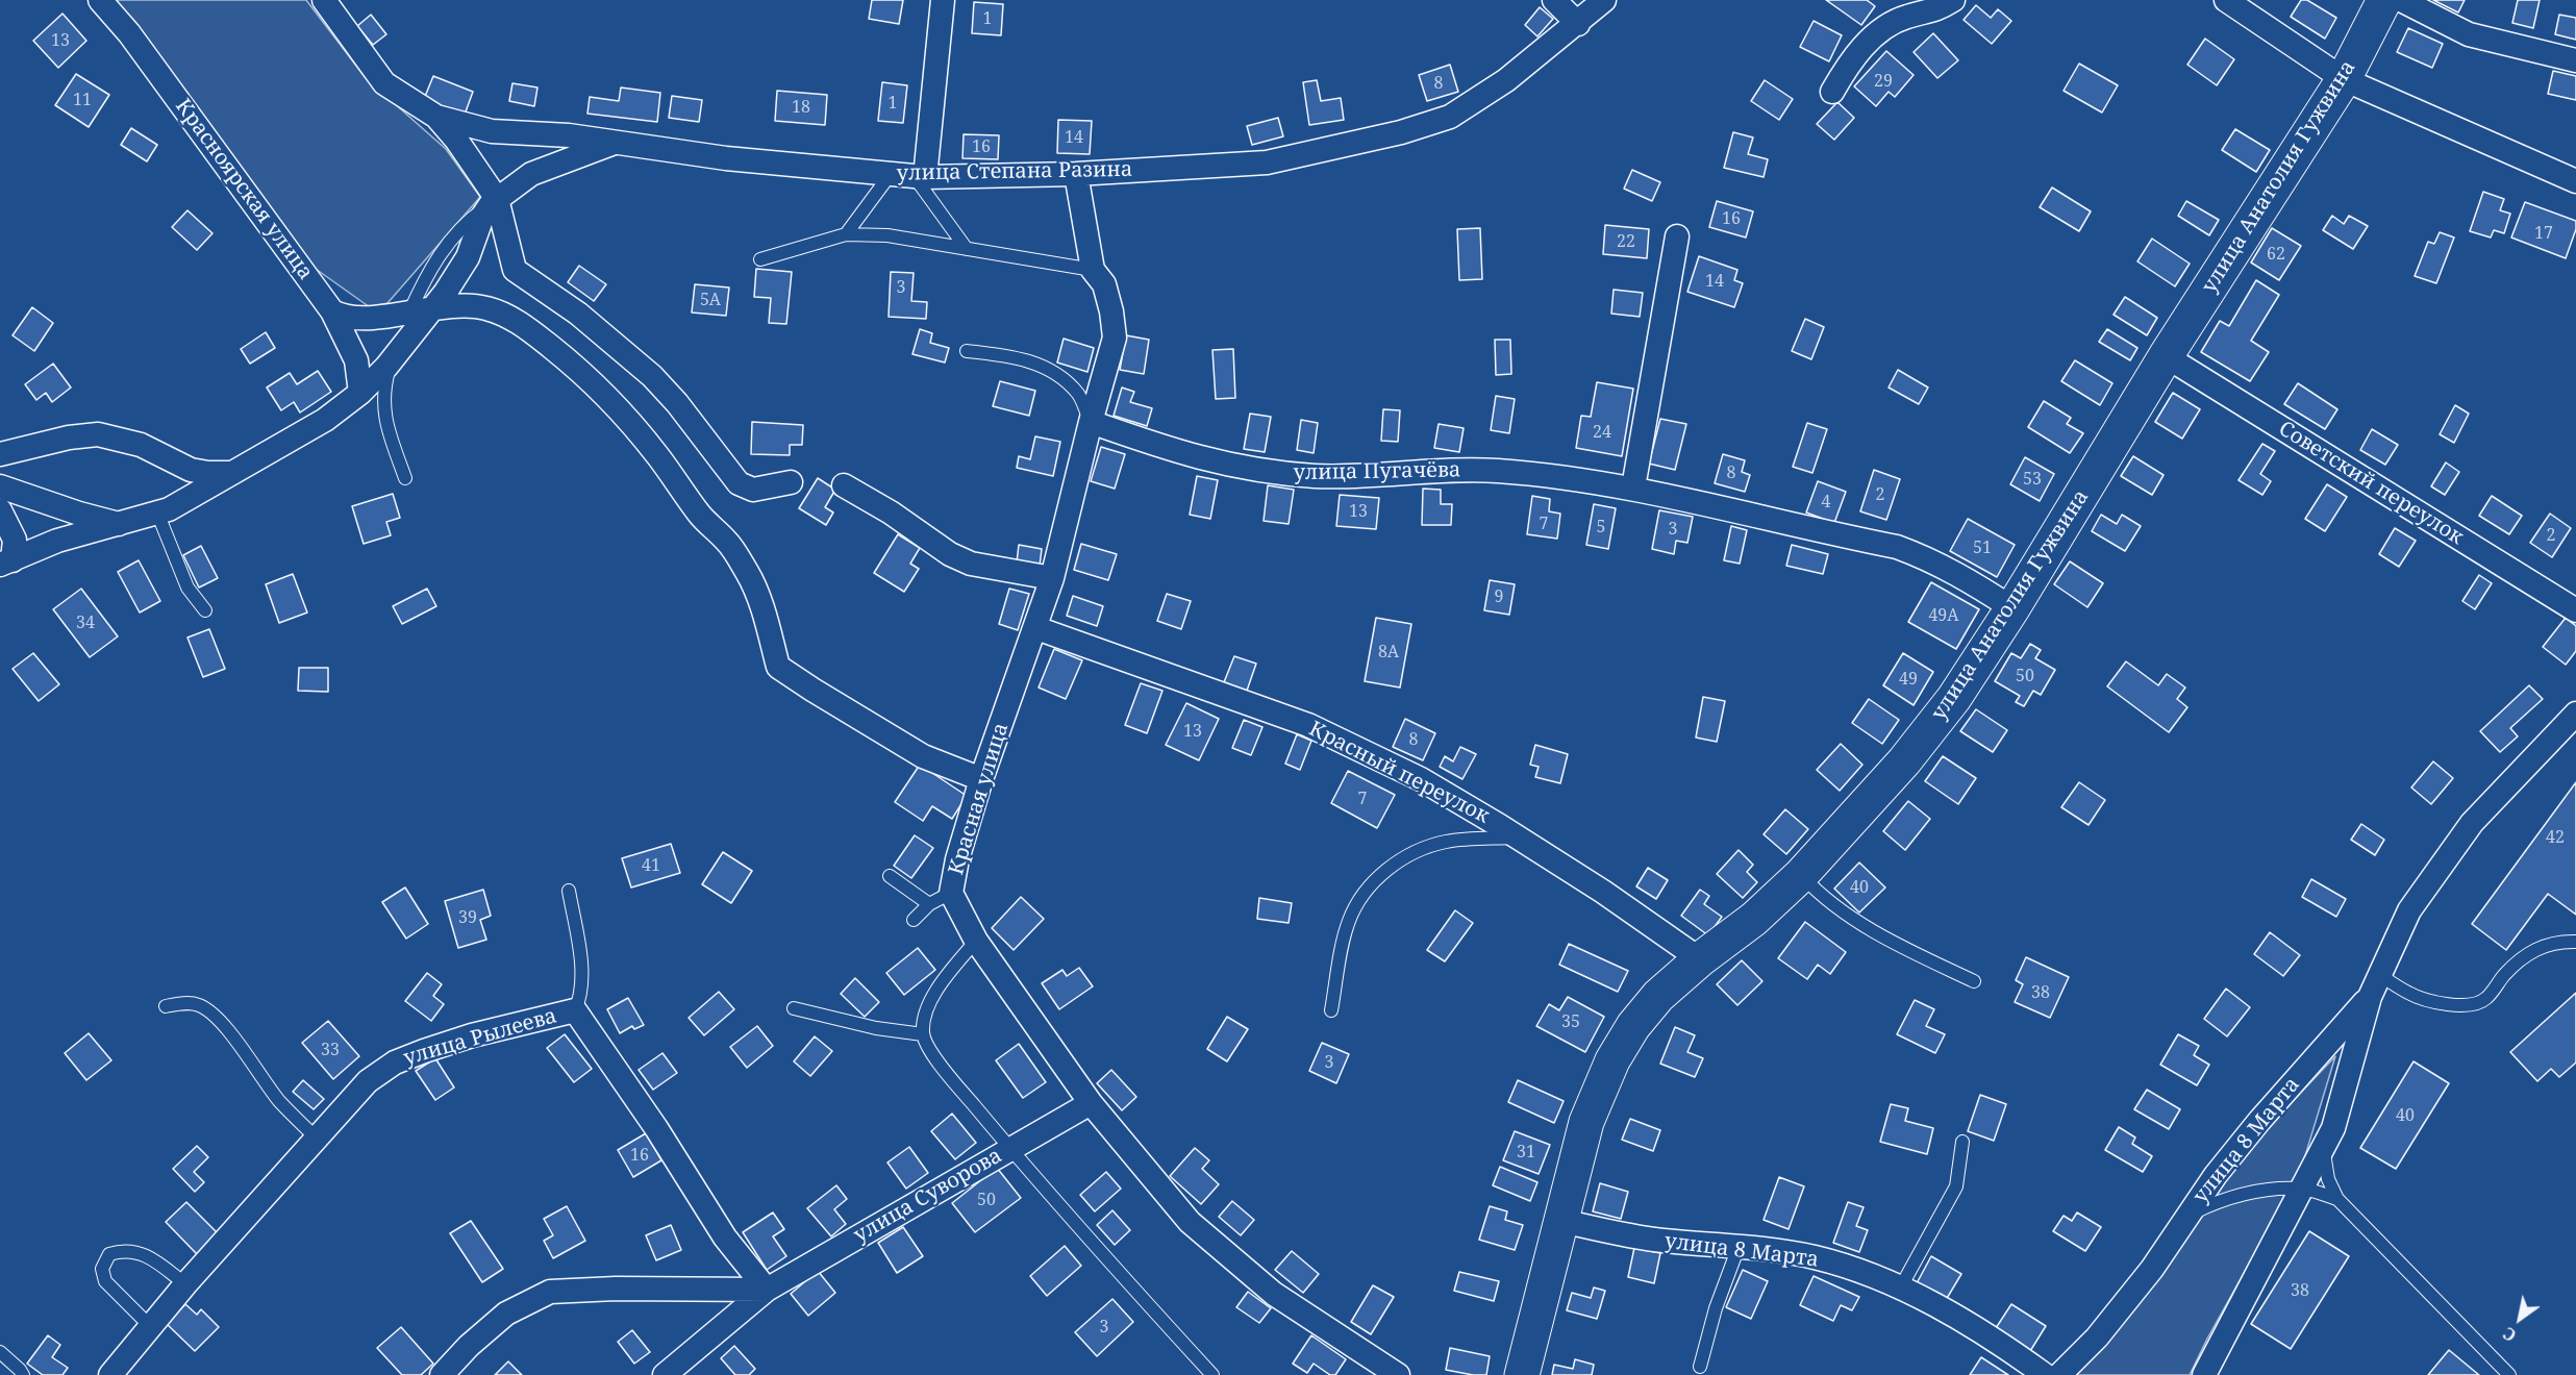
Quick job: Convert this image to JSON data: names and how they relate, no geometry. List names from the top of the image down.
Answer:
{
  "streets": {
    "street": [
      "улица Степана Разина",
      "улица Анатолия Гужвина",
      "Красноярская улица",
      "улица Пугачёва",
      "Советский переулок",
      "Красный переулок",
      "Красная улица",
      "улица Рылеева",
      "улица 8 Марта",
      "улица Суворова"
    ]
  },
  "crossings": [
    ["улица Степана Разина", "Красная улица"],
    ["улица Анатолия Гужвина", "улица Пугачёва"],
    ["улица Анатолия Гужвина", "Советский переулок"],
    ["улица Анатолия Гужвина", "Красный переулок"],
    ["улица Анатолия Гужвина", "улица 8 Марта"],
    ["улица Пугачёва", "Красная улица"],
    ["Красный переулок", "Красная улица"],
    ["Красная улица", "улица Суворова"],
    ["улица Рылеева", "улица Суворова"]
  ],
  "house_numbers": [
    "1",
    "13",
    "29",
    "8",
    "11",
    "1",
    "18",
    "14",
    "16",
    "16",
    "17",
    "22",
    "62",
    "14",
    "3",
    "5А",
    "24",
    "8",
    "53",
    "2",
    "4",
    "13",
    "7",
    "5",
    "3",
    "2",
    "51",
    "9",
    "49А",
    "34",
    "8А",
    "50",
    "49",
    "13",
    "8",
    "7",
    "42",
    "41",
    "40",
    "39",
    "38",
    "35",
    "33",
    "3",
    "40",
    "31",
    "16",
    "50",
    "38",
    "3"
  ],
  "north": "bottom left"
}
